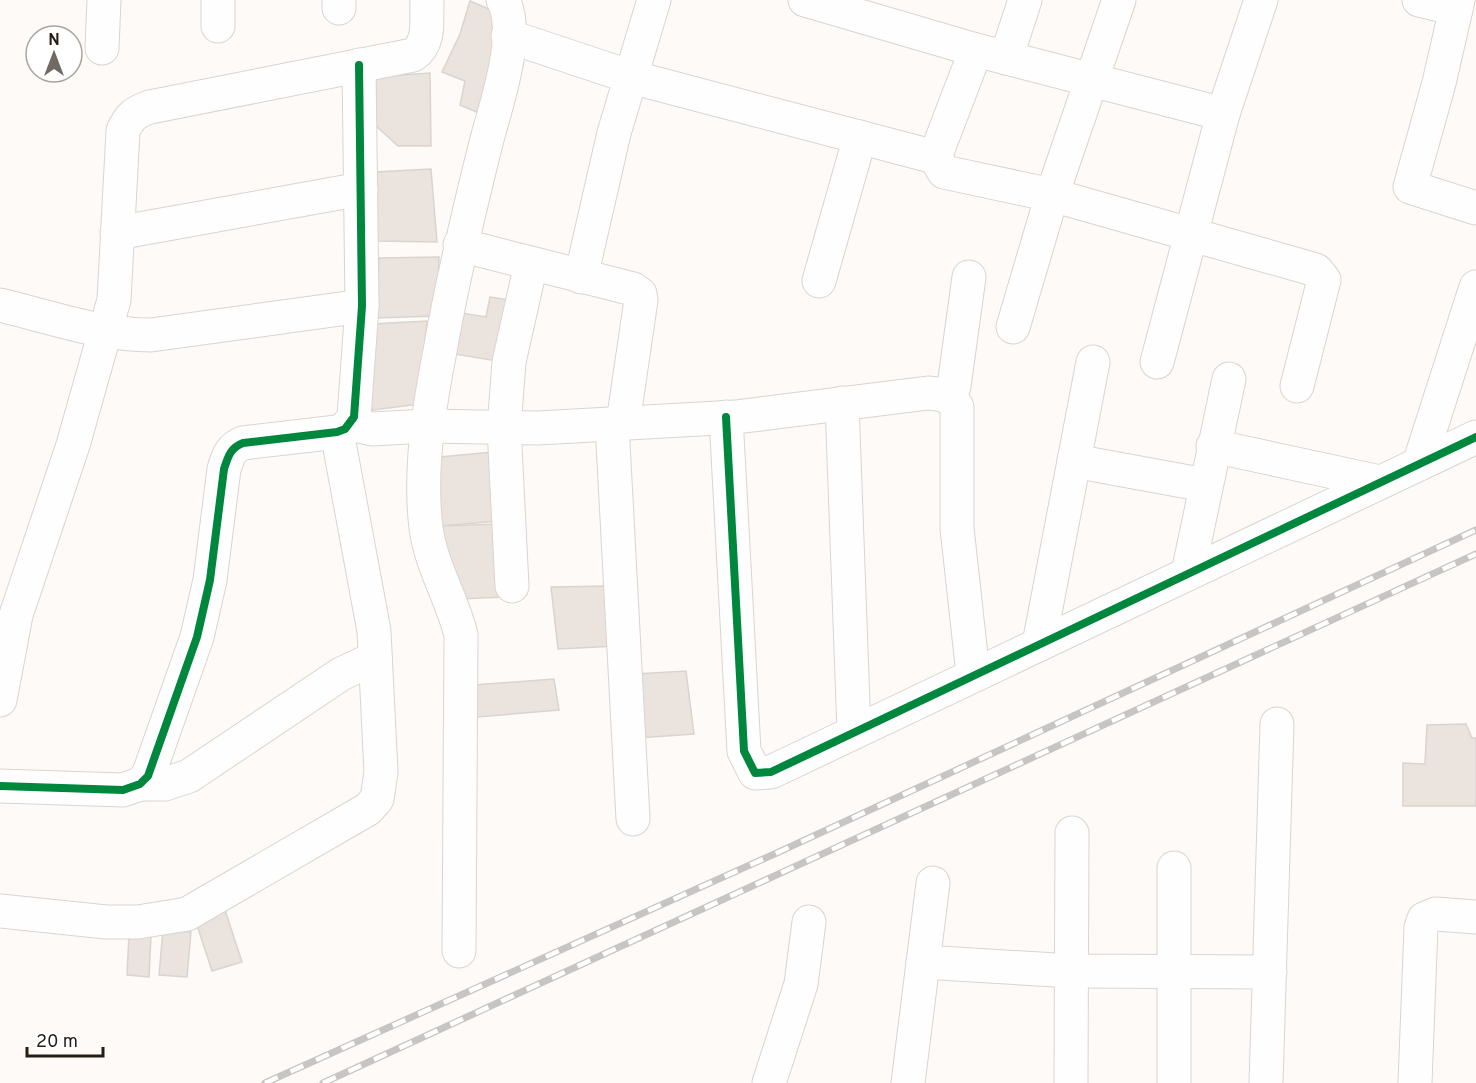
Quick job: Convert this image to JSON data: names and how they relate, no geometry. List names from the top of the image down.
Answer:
{
  "scale_bar": "20 m",
  "north": "top"
}
